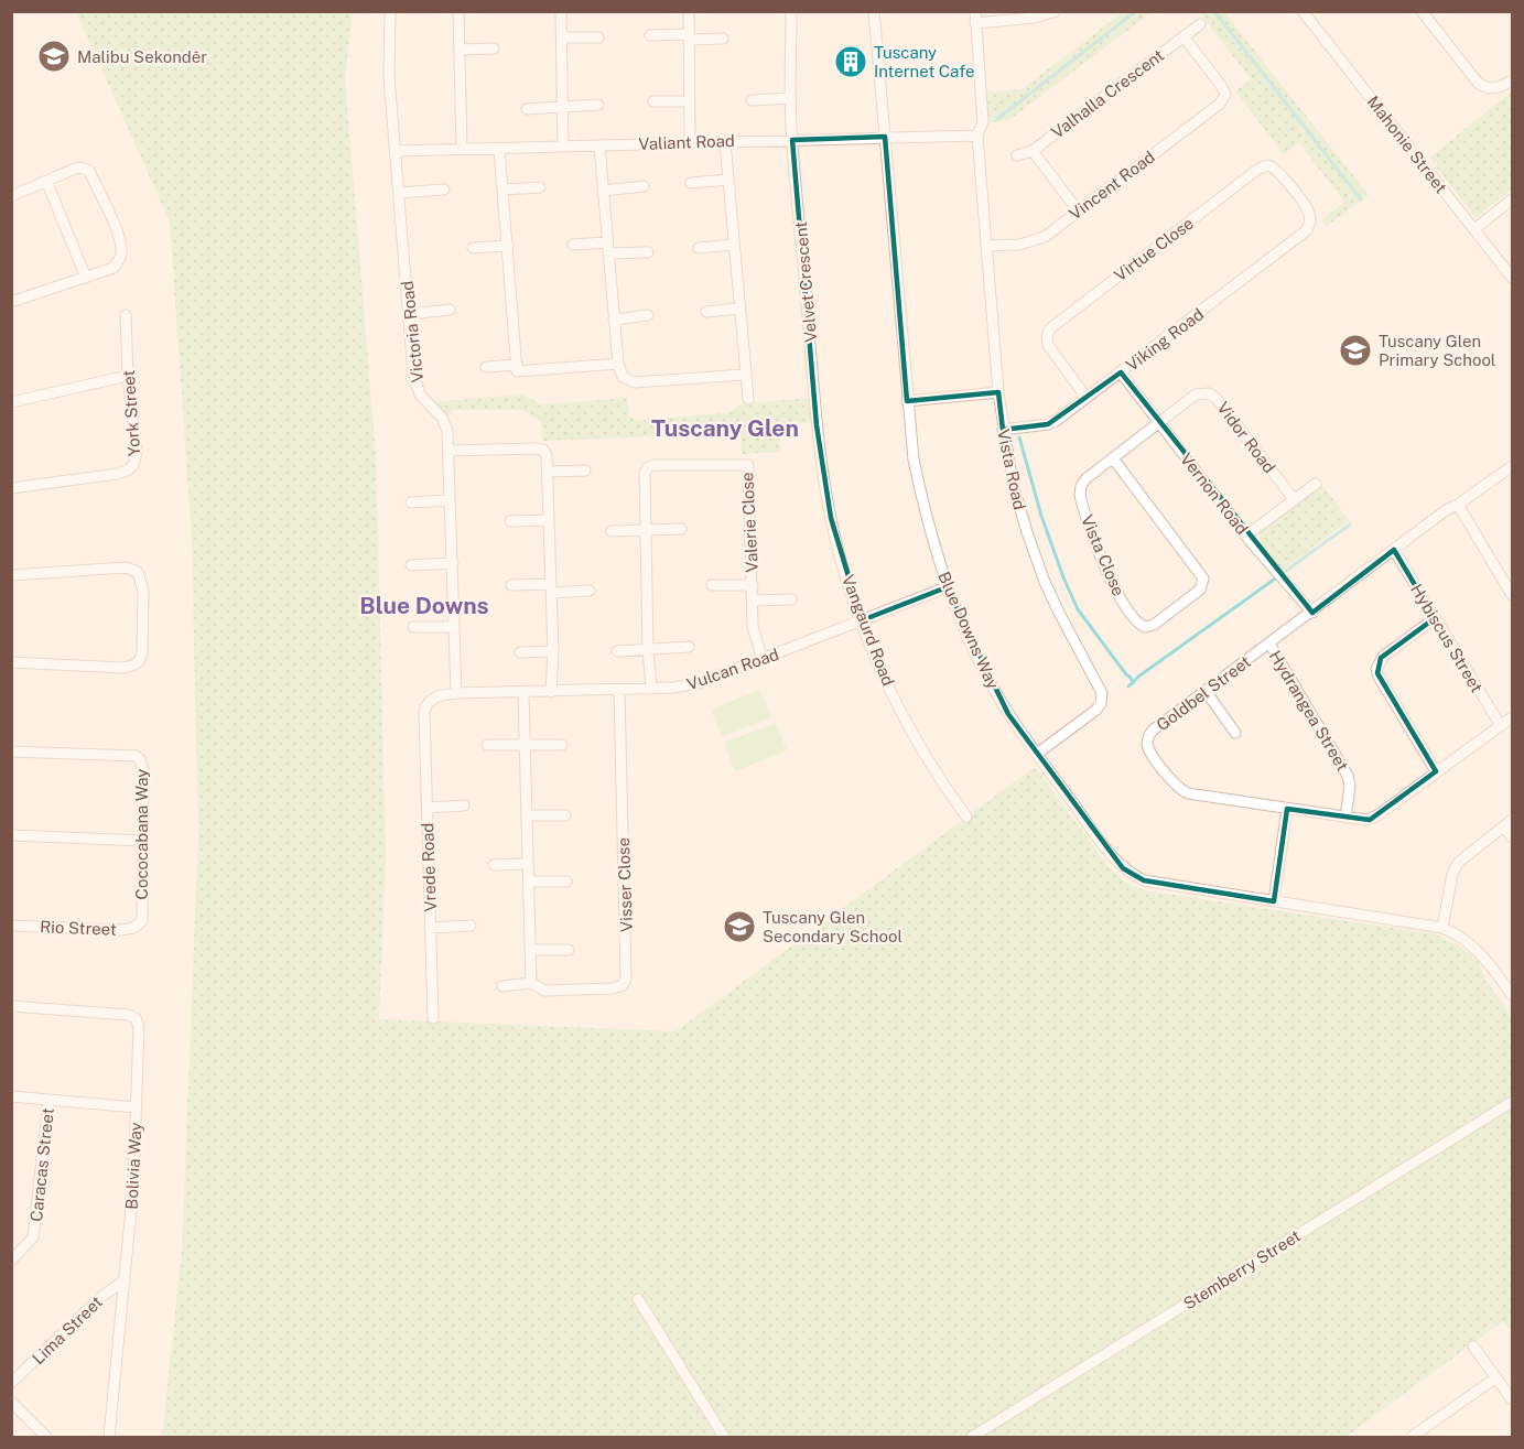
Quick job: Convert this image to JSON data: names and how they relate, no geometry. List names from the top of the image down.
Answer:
{
  "streets": {
    "street": [
      "Valhalla Crescent",
      "Valiant Road",
      "Mahonie Street",
      "Vincent Road",
      "Virtue Close",
      "Velvet Crescent",
      "Victoria Road",
      "Viking Road",
      "York Street",
      "Vidor Road",
      "Vista Road",
      "Vernon Road",
      "Valerie Close",
      "Vista Close",
      "Vangaurd Road",
      "Blue Downs Way",
      "Hybiscus Street",
      "Vulcan Road",
      "Goldbel Street",
      "Hydrangea Street",
      "Cococabana Way",
      "Vrede Road",
      "Visser Close",
      "Rio Street",
      "Caracas Street",
      "Bolivia Way",
      "Stemberry Street",
      "Lima Street"
    ]
  },
  "crossings": [
    ["Valhalla Crescent", "Vincent Road"],
    ["Valiant Road", "Velvet Crescent"],
    ["Valiant Road", "Victoria Road"],
    ["Valiant Road", "Vista Road"],
    ["Valiant Road", "Blue Downs Way"],
    ["Vincent Road", "Vista Road"],
    ["Virtue Close", "Viking Road"],
    ["Velvet Crescent", "Vangaurd Road"],
    ["Victoria Road", "Vulcan Road"],
    ["Viking Road", "Vista Road"],
    ["Viking Road", "Vernon Road"],
    ["Vidor Road", "Vernon Road"],
    ["Vidor Road", "Vista Close"],
    ["Vista Road", "Blue Downs Way"],
    ["Vernon Road", "Vista Close"],
    ["Vernon Road", "Goldbel Street"],
    ["Valerie Close", "Vulcan Road"],
    ["Vangaurd Road", "Vulcan Road"],
    ["Blue Downs Way", "Vulcan Road"],
    ["Hybiscus Street", "Goldbel Street"],
    ["Vulcan Road", "Vrede Road"],
    ["Vulcan Road", "Visser Close"],
    ["Goldbel Street", "Hydrangea Street"],
    ["Cococabana Way", "Rio Street"],
    ["Bolivia Way", "Lima Street"]
  ],
  "districts": ["Tuscany Glen", "Blue Downs"],
  "places": {
    "school or university": ["Malibu Sekondêr", "Tuscany Glen Primary School", "Tuscany Glen Secondary School"],
    "building": ["Tuscany Internet Cafe"]
  }
}
